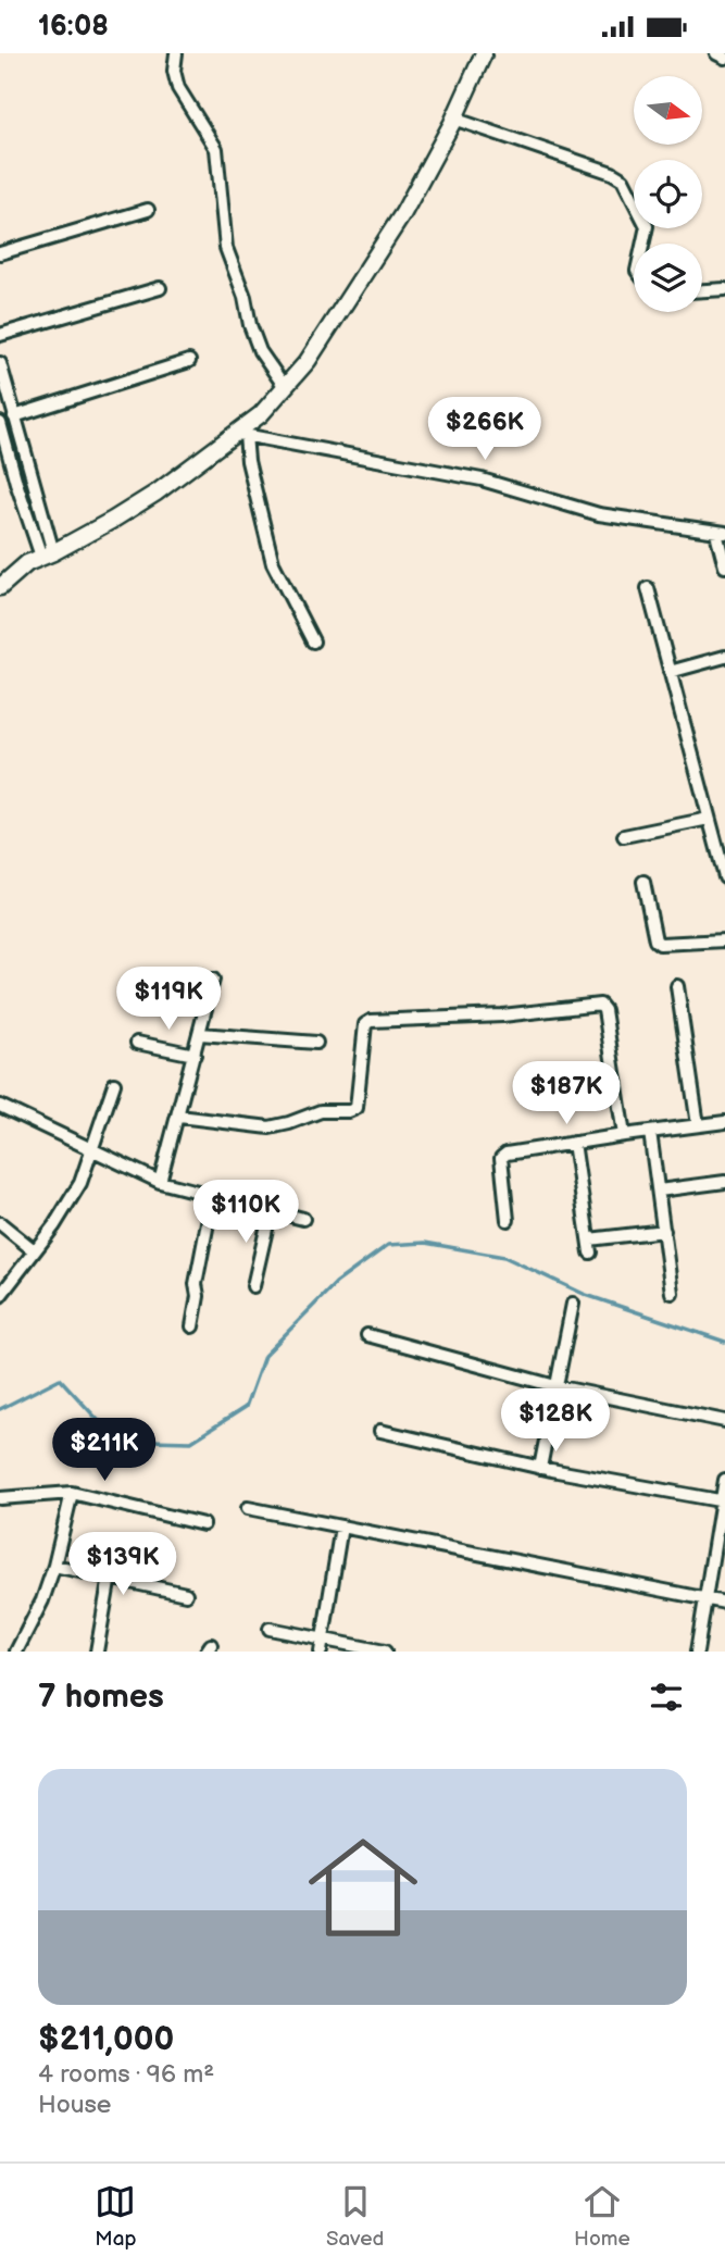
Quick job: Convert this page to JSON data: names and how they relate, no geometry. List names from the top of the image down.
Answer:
{
  "north": "right",
  "page": {
    "status": "16:08",
    "price": [
      "$266K",
      "$119K",
      "$187K",
      "$110K",
      "$128K",
      "$211K",
      "$139K"
    ],
    "heading": "7 homes",
    "list": [
      {
        "name": "$211,000",
        "note": "4 rooms · 96 m² · House"
      }
    ],
    "tabs": ["Map", "Saved", "Home"]
  }
}
